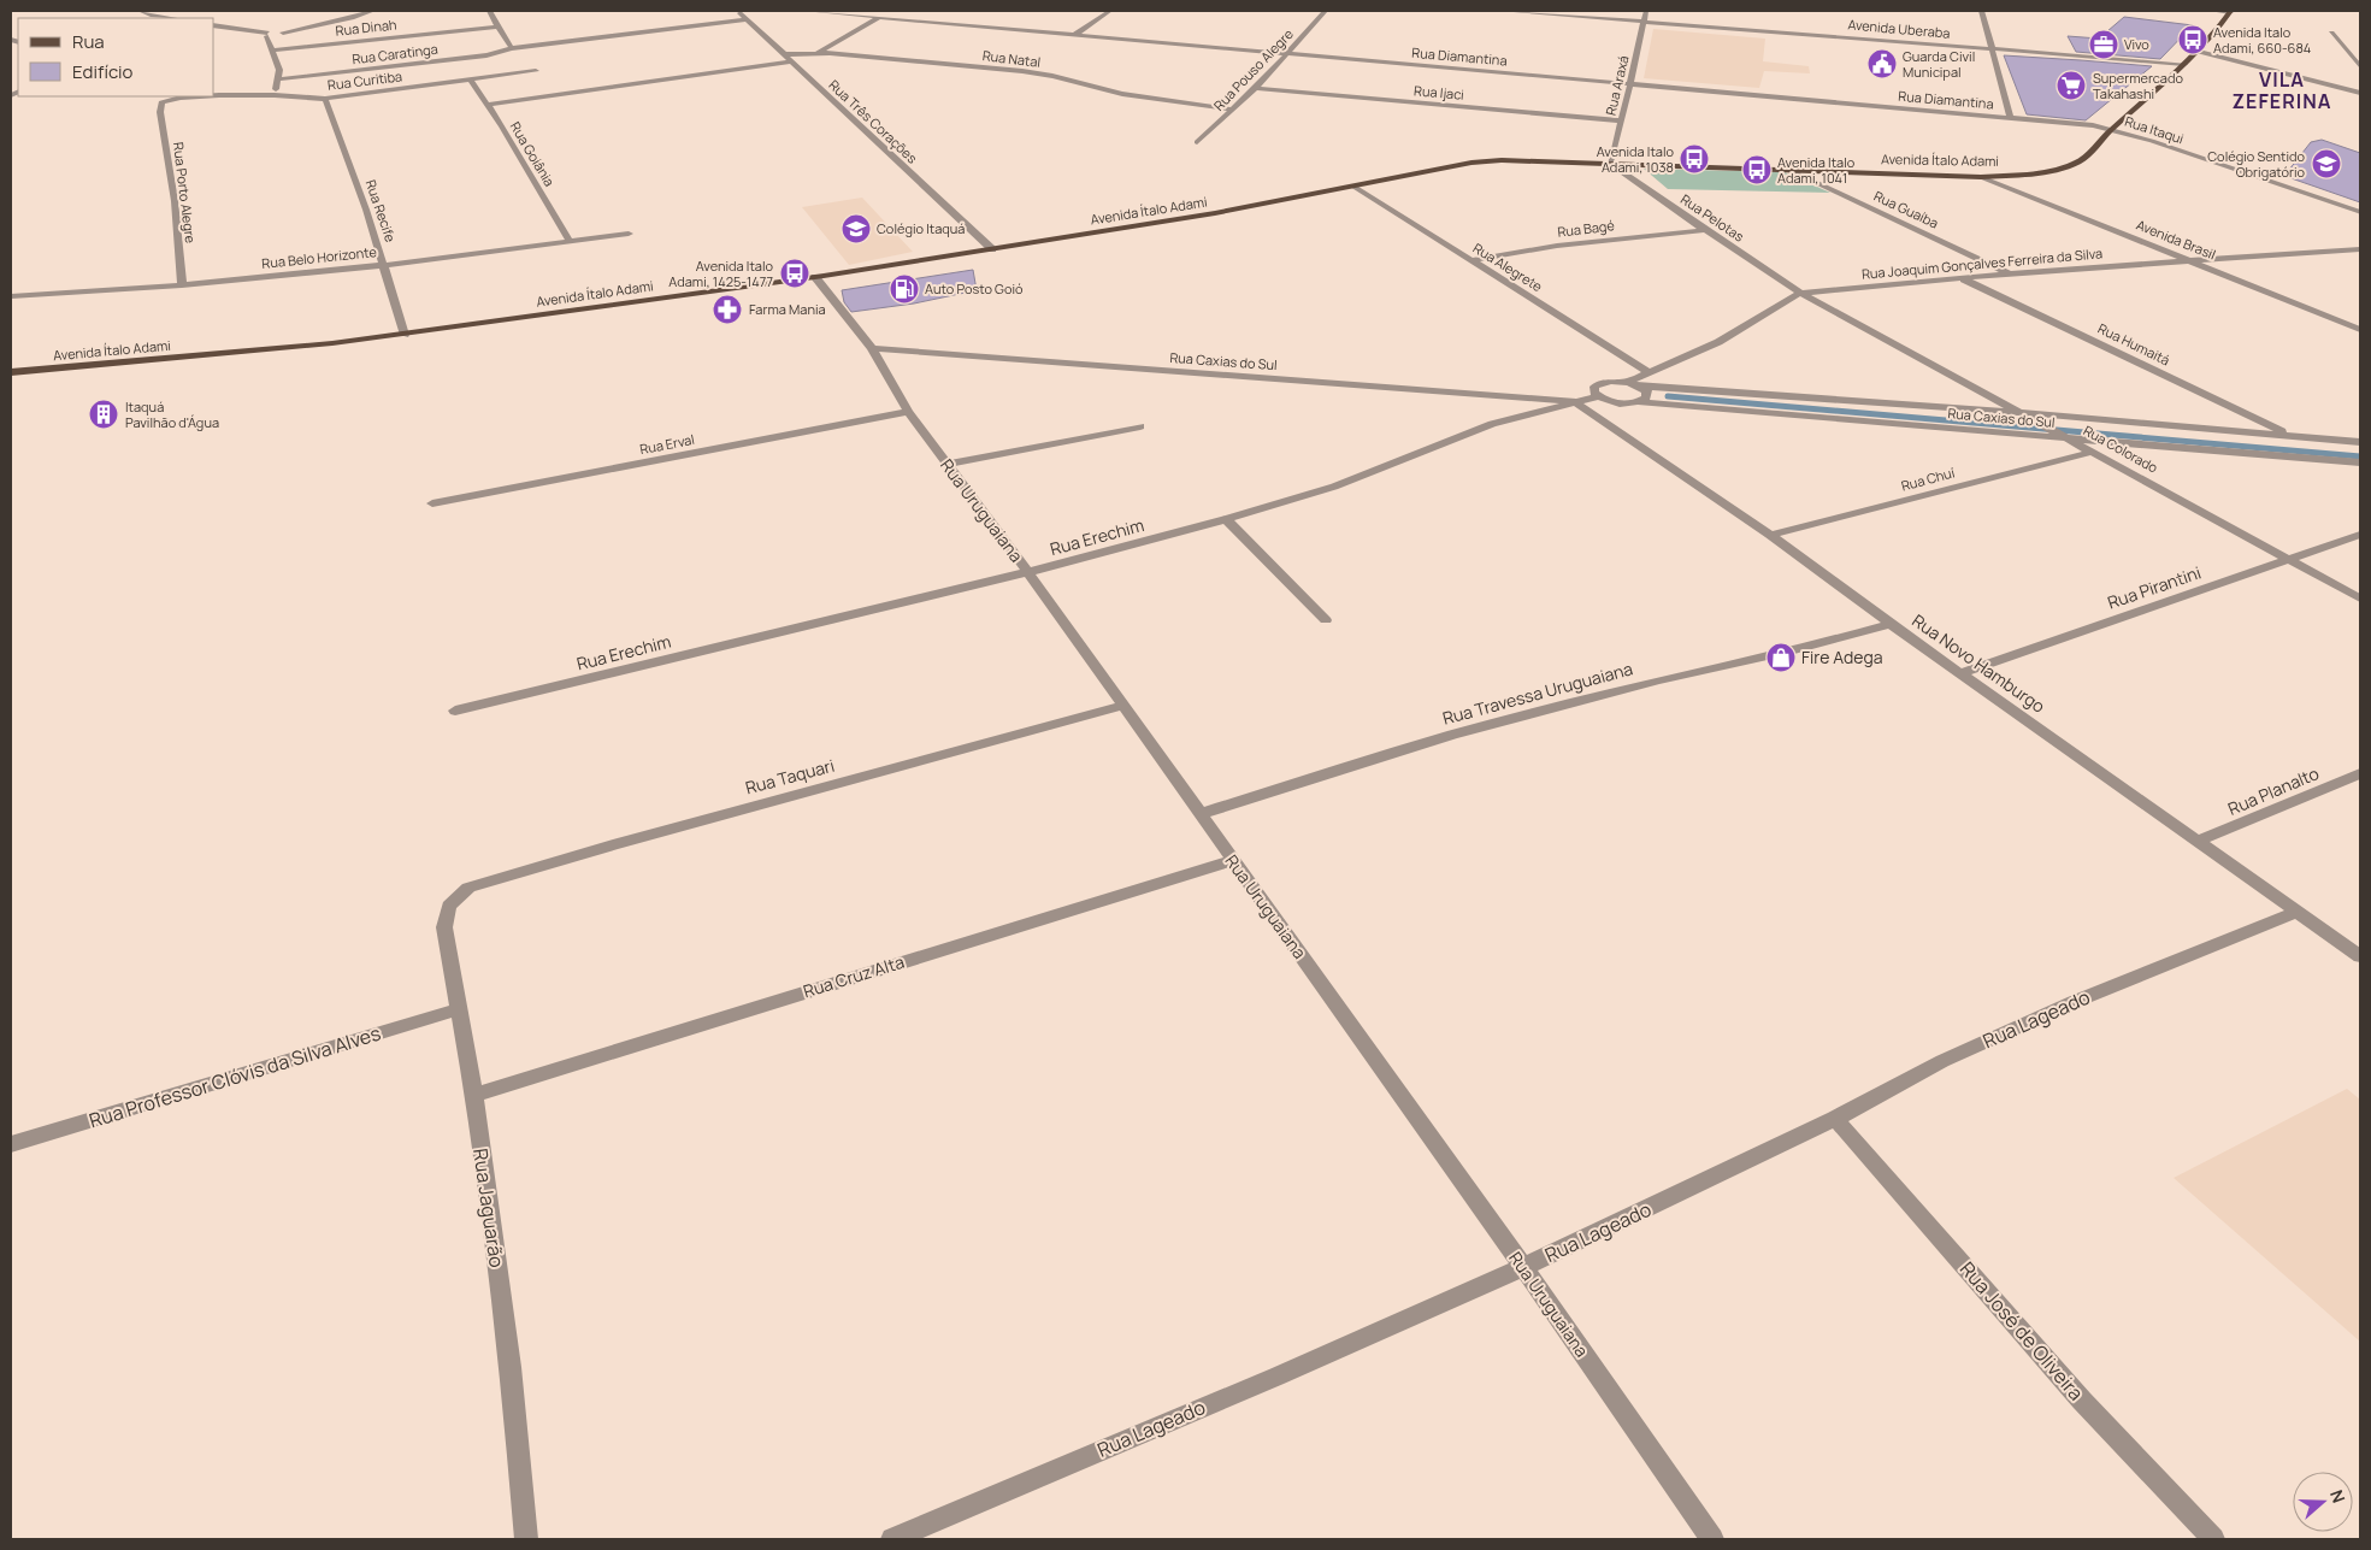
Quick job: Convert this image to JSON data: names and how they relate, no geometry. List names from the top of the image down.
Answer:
{
  "streets": {
    "main road": ["Avenida Ítalo Adami"],
    "street": [
      "Rua Dinah",
      "Avenida Uberaba",
      "Rua Caratinga",
      "Rua Diamantina",
      "Rua Natal",
      "Rua Pouso Alegre",
      "Rua Curitiba",
      "Rua Araxá",
      "Rua Ijaci",
      "Rua Três Corações",
      "Rua Itaqui",
      "Rua Goiânia",
      "Rua Porto Alegre",
      "Rua Guaíba",
      "Rua Recife",
      "Rua Pelotas",
      "Rua Bagé",
      "Avenida Brasil",
      "Rua Belo Horizonte",
      "Rua Joaquim Gonçalves Ferreira da Silva",
      "Rua Alegrete",
      "Rua Humaitá",
      "Rua Caxias do Sul",
      "Rua Erval",
      "Rua Colorado",
      "Rua Chuí",
      "Rua Uruguaiana",
      "Rua Erechim",
      "Rua Pirantini",
      "Rua Novo Hamburgo",
      "Rua Travessa Uruguaiana",
      "Rua Taquari",
      "Rua Planalto",
      "Rua Cruz Alta",
      "Rua Lageado",
      "Rua Professor Clóvis da Silva Alves",
      "Rua Jaguarão",
      "Rua José de Oliveira"
    ]
  },
  "crossings": [
    ["Avenida Uberaba", "Rua Araxá"],
    ["Avenida Uberaba", "Avenida Ítalo Adami"],
    ["Rua Caratinga", "Rua Três Corações"],
    ["Rua Diamantina", "Rua Pouso Alegre"],
    ["Rua Diamantina", "Rua Araxá"],
    ["Rua Diamantina", "Rua Itaqui"],
    ["Rua Diamantina", "Avenida Ítalo Adami"],
    ["Rua Natal", "Rua Pouso Alegre"],
    ["Rua Natal", "Rua Três Corações"],
    ["Rua Pouso Alegre", "Rua Ijaci"],
    ["Rua Curitiba", "Rua Goiânia"],
    ["Rua Curitiba", "Rua Porto Alegre"],
    ["Rua Curitiba", "Rua Recife"],
    ["Rua Araxá", "Rua Ijaci"],
    ["Rua Araxá", "Avenida Ítalo Adami"],
    ["Rua Araxá", "Rua Pelotas"],
    ["Rua Três Corações", "Avenida Ítalo Adami"],
    ["Rua Itaqui", "Avenida Ítalo Adami"],
    ["Rua Goiânia", "Rua Belo Horizonte"],
    ["Avenida Ítalo Adami", "Rua Guaíba"],
    ["Avenida Ítalo Adami", "Rua Recife"],
    ["Avenida Ítalo Adami", "Rua Pelotas"],
    ["Avenida Ítalo Adami", "Avenida Brasil"],
    ["Avenida Ítalo Adami", "Rua Alegrete"],
    ["Avenida Ítalo Adami", "Rua Uruguaiana"],
    ["Rua Porto Alegre", "Rua Belo Horizonte"],
    ["Rua Guaíba", "Rua Joaquim Gonçalves Ferreira da Silva"],
    ["Rua Recife", "Rua Belo Horizonte"],
    ["Rua Pelotas", "Rua Bagé"],
    ["Rua Pelotas", "Rua Joaquim Gonçalves Ferreira da Silva"],
    ["Rua Pelotas", "Rua Colorado"],
    ["Rua Bagé", "Rua Alegrete"],
    ["Avenida Brasil", "Rua Joaquim Gonçalves Ferreira da Silva"],
    ["Rua Joaquim Gonçalves Ferreira da Silva", "Rua Alegrete"],
    ["Rua Joaquim Gonçalves Ferreira da Silva", "Rua Humaitá"],
    ["Rua Joaquim Gonçalves Ferreira da Silva", "Rua Colorado"],
    ["Rua Humaitá", "Rua Caxias do Sul"],
    ["Rua Caxias do Sul", "Rua Colorado"],
    ["Rua Caxias do Sul", "Rua Uruguaiana"],
    ["Rua Caxias do Sul", "Rua Erechim"],
    ["Rua Caxias do Sul", "Rua Novo Hamburgo"],
    ["Rua Erval", "Rua Uruguaiana"],
    ["Rua Colorado", "Rua Chuí"],
    ["Rua Colorado", "Rua Pirantini"],
    ["Rua Chuí", "Rua Novo Hamburgo"],
    ["Rua Uruguaiana", "Rua Erechim"],
    ["Rua Uruguaiana", "Rua Travessa Uruguaiana"],
    ["Rua Uruguaiana", "Rua Taquari"],
    ["Rua Uruguaiana", "Rua Cruz Alta"],
    ["Rua Uruguaiana", "Rua Lageado"],
    ["Rua Erechim", "Rua Novo Hamburgo"],
    ["Rua Pirantini", "Rua Novo Hamburgo"],
    ["Rua Novo Hamburgo", "Rua Travessa Uruguaiana"],
    ["Rua Novo Hamburgo", "Rua Planalto"],
    ["Rua Novo Hamburgo", "Rua Lageado"],
    ["Rua Taquari", "Rua Jaguarão"],
    ["Rua Cruz Alta", "Rua Jaguarão"],
    ["Rua Lageado", "Rua José de Oliveira"],
    ["Rua Professor Clóvis da Silva Alves", "Rua Jaguarão"]
  ],
  "districts": ["VILA ZEFERINA"],
  "places": {
    "bus stop": [
      "Avenida Italo Adami, 660-684",
      "Avenida Italo Adami, 1038",
      "Avenida Italo Adami, 1041",
      "Avenida Italo Adami, 1425-1477"
    ],
    "office": ["Vivo"],
    "public building": ["Guarda Civil Municipal"],
    "supermarket": ["Supermercado Takahashi"],
    "school or university": ["Colégio Sentido Obrigatório", "Colégio Itaquá"],
    "fuel station": ["Auto Posto Goió"],
    "pharmacy": ["Farma Mania"],
    "building": ["Itaquá Pavilhão d'Água"],
    "shop": ["Fire Adega"]
  },
  "legend": ["Rua", "Edifício"],
  "north": "right"
}
